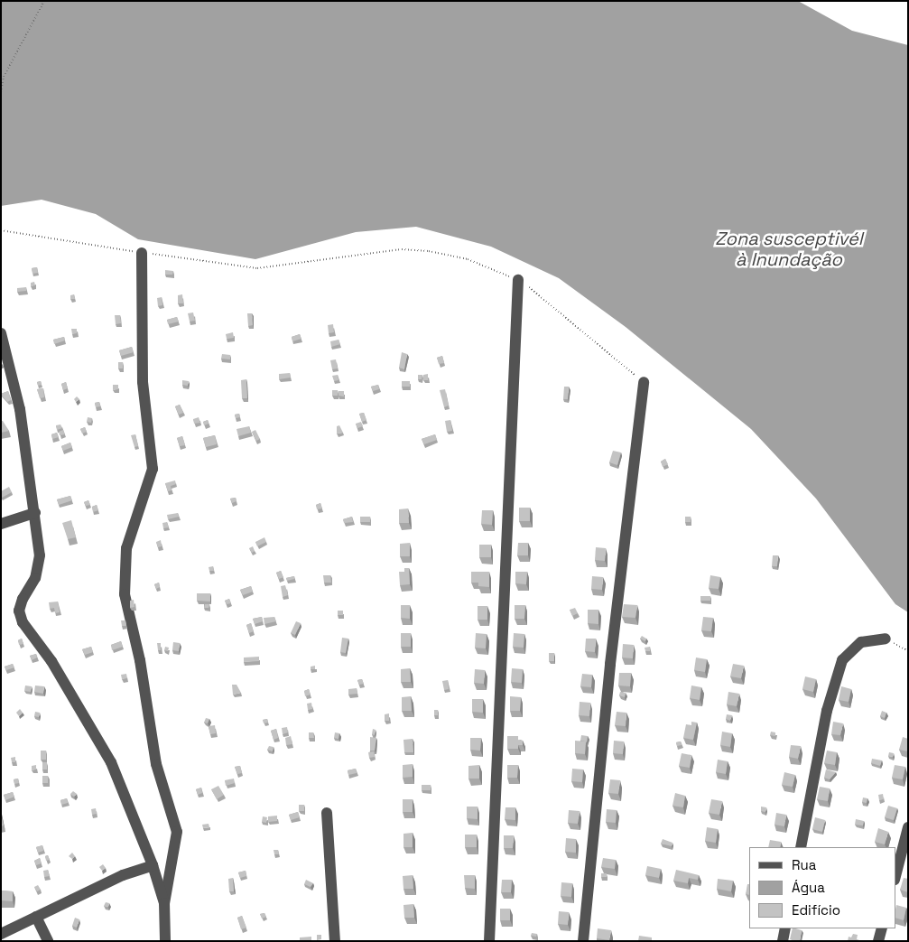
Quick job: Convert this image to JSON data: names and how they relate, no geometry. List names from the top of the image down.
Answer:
{
  "water": ["Zona susceptivél à Inundação"],
  "legend": ["Rua", "Água", "Edifício"]
}
